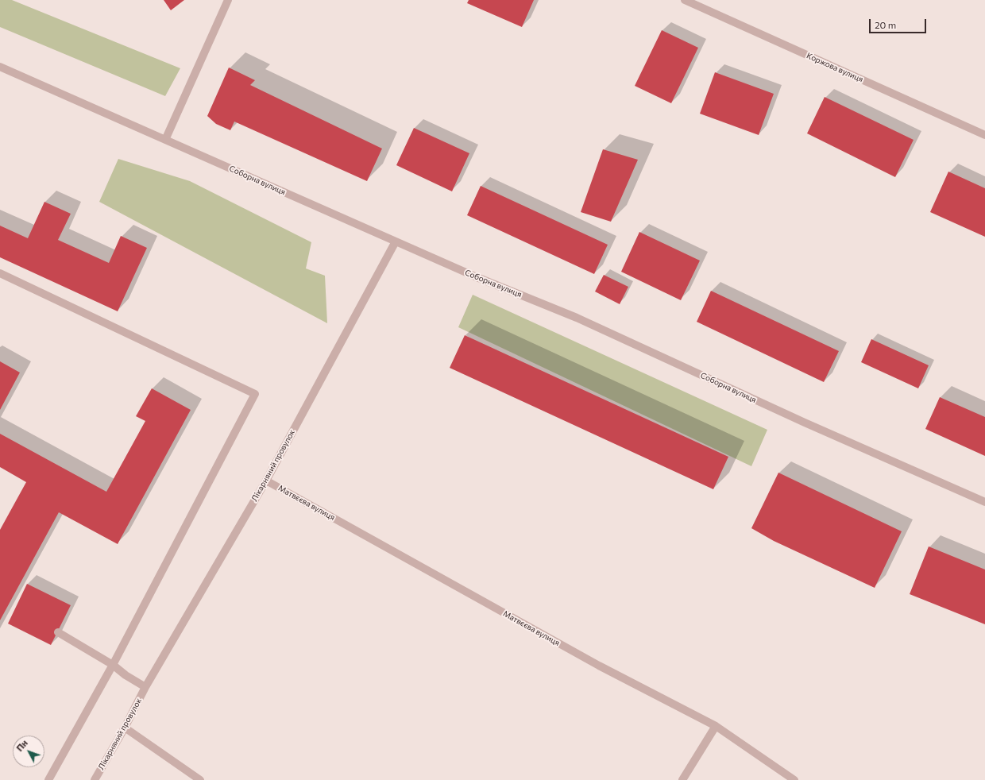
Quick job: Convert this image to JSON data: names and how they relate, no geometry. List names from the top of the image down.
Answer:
{
  "streets": {
    "street": [
      "Коржова вулиця",
      "Соборна вулиця",
      "Лікарняний провулок",
      "Матвєєва вулиця"
    ]
  },
  "crossings": [
    ["Соборна вулиця", "Лікарняний провулок"],
    ["Лікарняний провулок", "Матвєєва вулиця"]
  ],
  "scale_bar": "20 m",
  "north": "top left"
}
